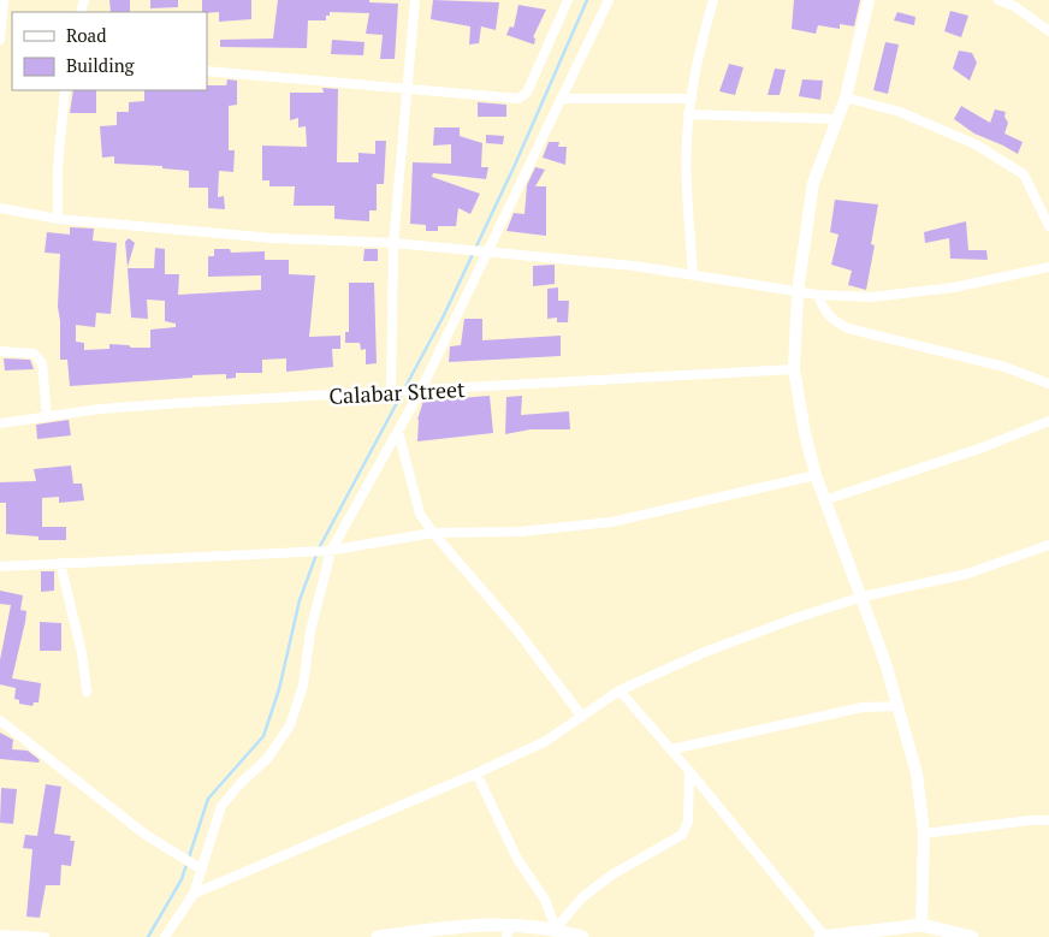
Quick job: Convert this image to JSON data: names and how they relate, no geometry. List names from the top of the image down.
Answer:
{
  "streets": {
    "street": ["Calabar Street"]
  },
  "legend": ["Road", "Building"]
}
